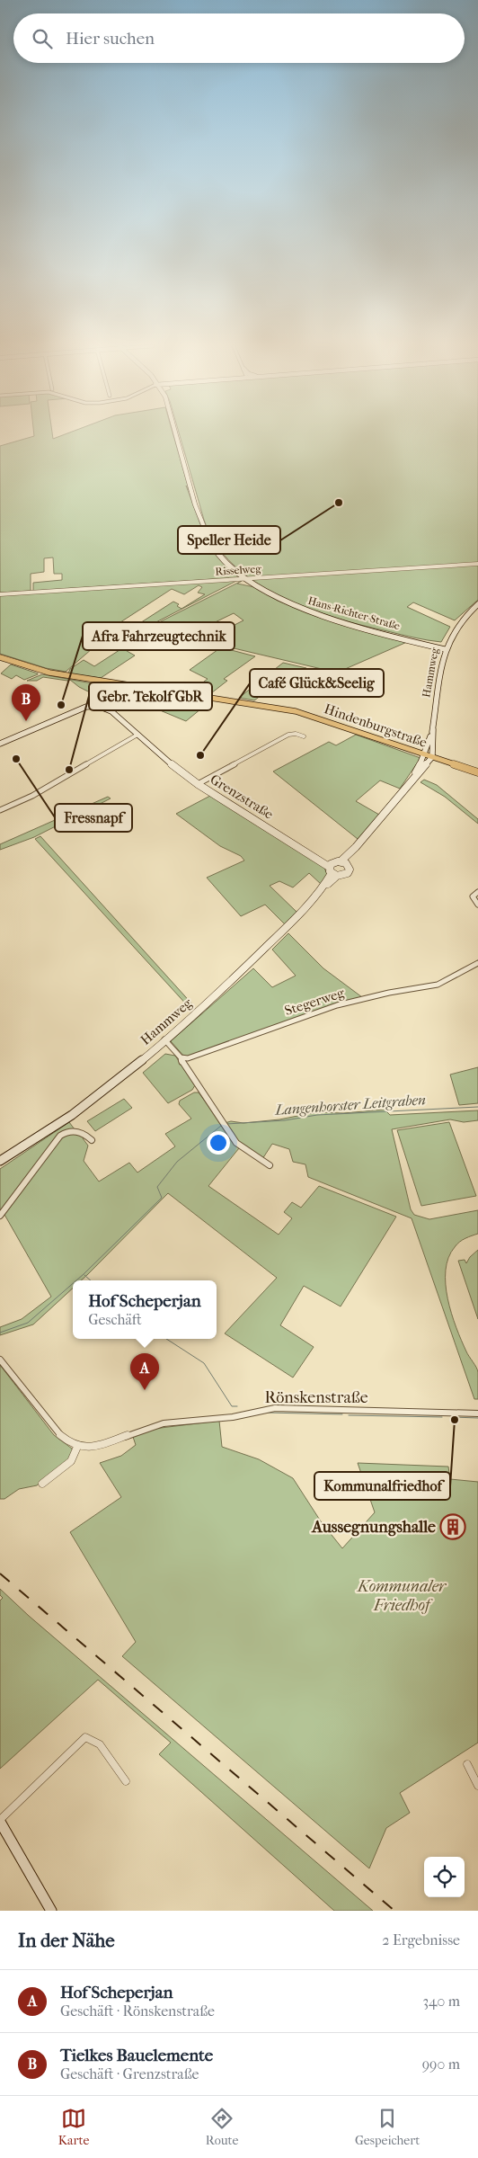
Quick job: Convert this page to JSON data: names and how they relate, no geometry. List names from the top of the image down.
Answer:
{
  "streets": {
    "main road": [
      "Hans-Richter-Straße",
      "Hammweg",
      "Hindenburgstraße",
      "Grenzstraße"
    ],
    "street": ["Risselweg", "Stegerweg", "Rönskenstraße"]
  },
  "crossings": [
    ["Risselweg", "Hans-Richter-Straße"],
    ["Hans-Richter-Straße", "Hammweg"],
    ["Hammweg", "Hindenburgstraße"],
    ["Hammweg", "Grenzstraße"]
  ],
  "water": ["Langenhorster Leitgraben"],
  "parks": ["Kommunaler Friedhof"],
  "places": {
    "other": [
      "Speller Heide",
      "Afra Fahrzeugtechnik",
      "Café Glück&Seelig",
      "Fressnapf",
      "Gebr. Tekolf GbR",
      "Kommunalfriedhof"
    ],
    "building": ["Aussegnungshalle"]
  },
  "page": {
    "search": "Hier suchen",
    "pins": ["B", "A"],
    "popup": ["Hof Scheperjan", "Geschäft"],
    "heading": ["In der Nähe", "2 Ergebnisse"],
    "list": [
      {
        "mark": "A",
        "name": "Hof Scheperjan",
        "note": "Geschäft · Rönskenstraße",
        "value": "340 m"
      },
      {
        "mark": "B",
        "name": "Tielkes Bauelemente",
        "note": "Geschäft · Grenzstraße",
        "value": "990 m"
      }
    ],
    "nav": ["Karte", "Route", "Gespeichert"]
  }
}
